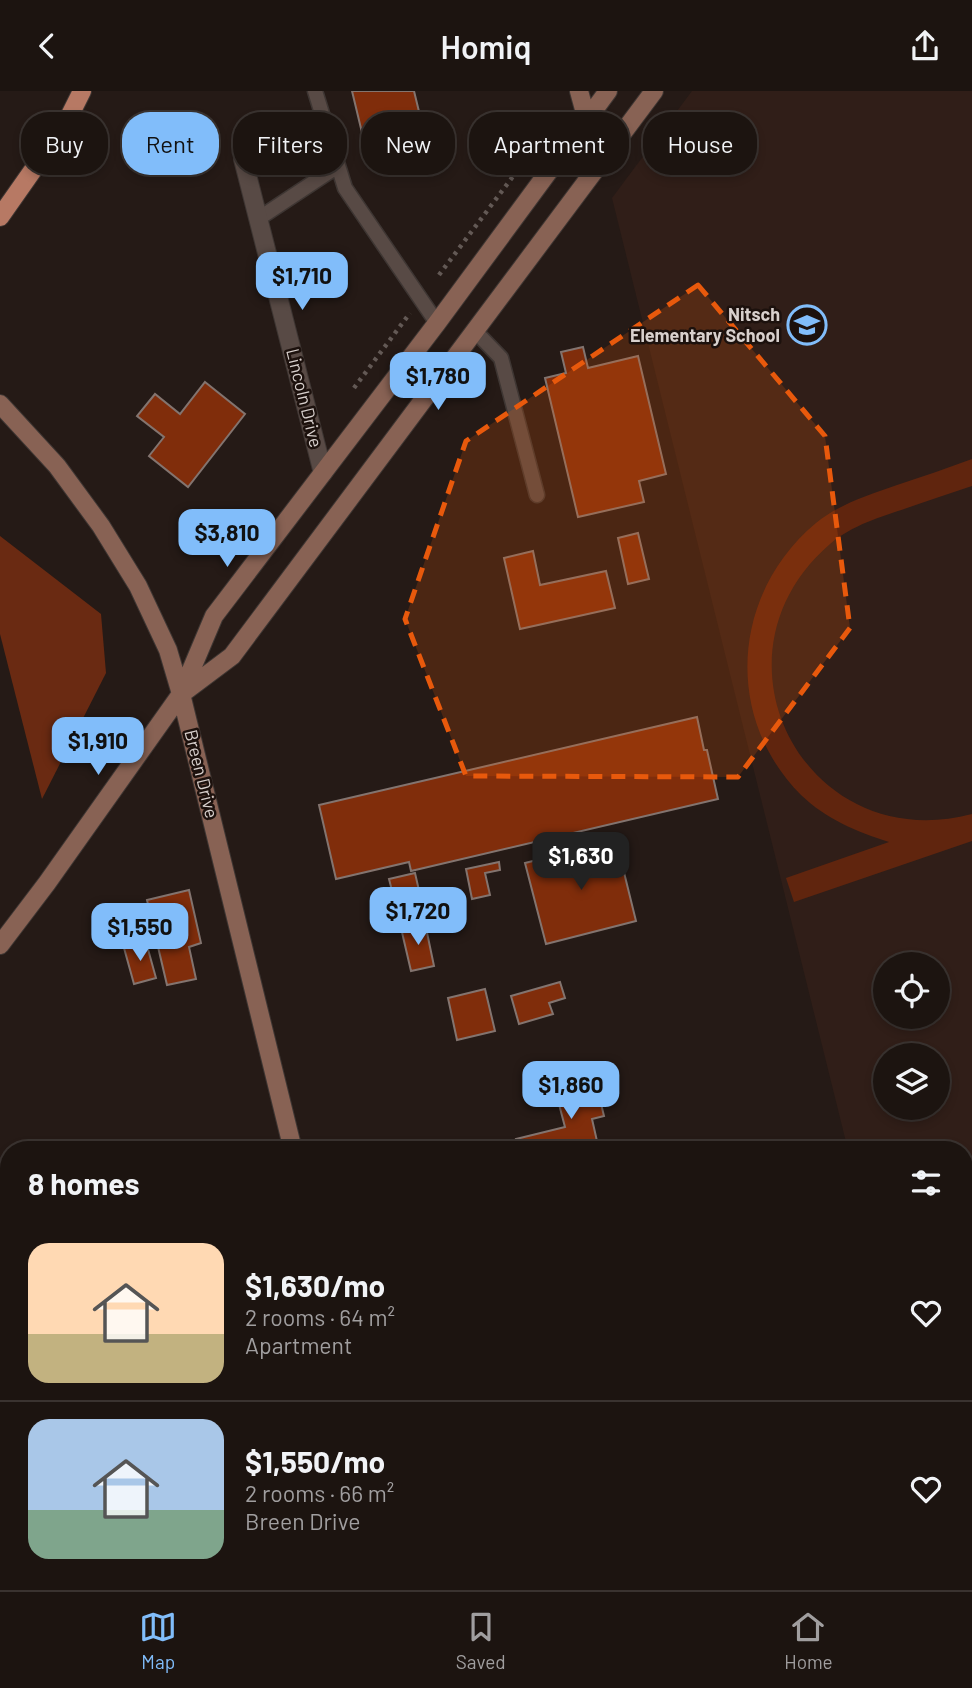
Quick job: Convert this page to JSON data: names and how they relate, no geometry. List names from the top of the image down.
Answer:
{
  "streets": {
    "main road": ["Breen Drive"],
    "street": ["Lincoln Drive"]
  },
  "places": {
    "school or university": ["Nitsch Elementary School"]
  },
  "page": {
    "header": "Homiq",
    "chip": [
      "Buy",
      "Rent",
      "Filters",
      "New",
      "Apartment",
      "House"
    ],
    "price": [
      "$1,710",
      "$1,780",
      "$3,810",
      "$1,910",
      "$1,630",
      "$1,720",
      "$1,550",
      "$1,860"
    ],
    "heading": "8 homes",
    "list": [
      {
        "name": "$1,630/mo",
        "note": "2 rooms · 64 m² · Apartment"
      },
      {
        "name": "$1,550/mo",
        "note": "2 rooms · 66 m² · Breen Drive"
      }
    ],
    "tabs": ["Map", "Saved", "Home"]
  }
}
